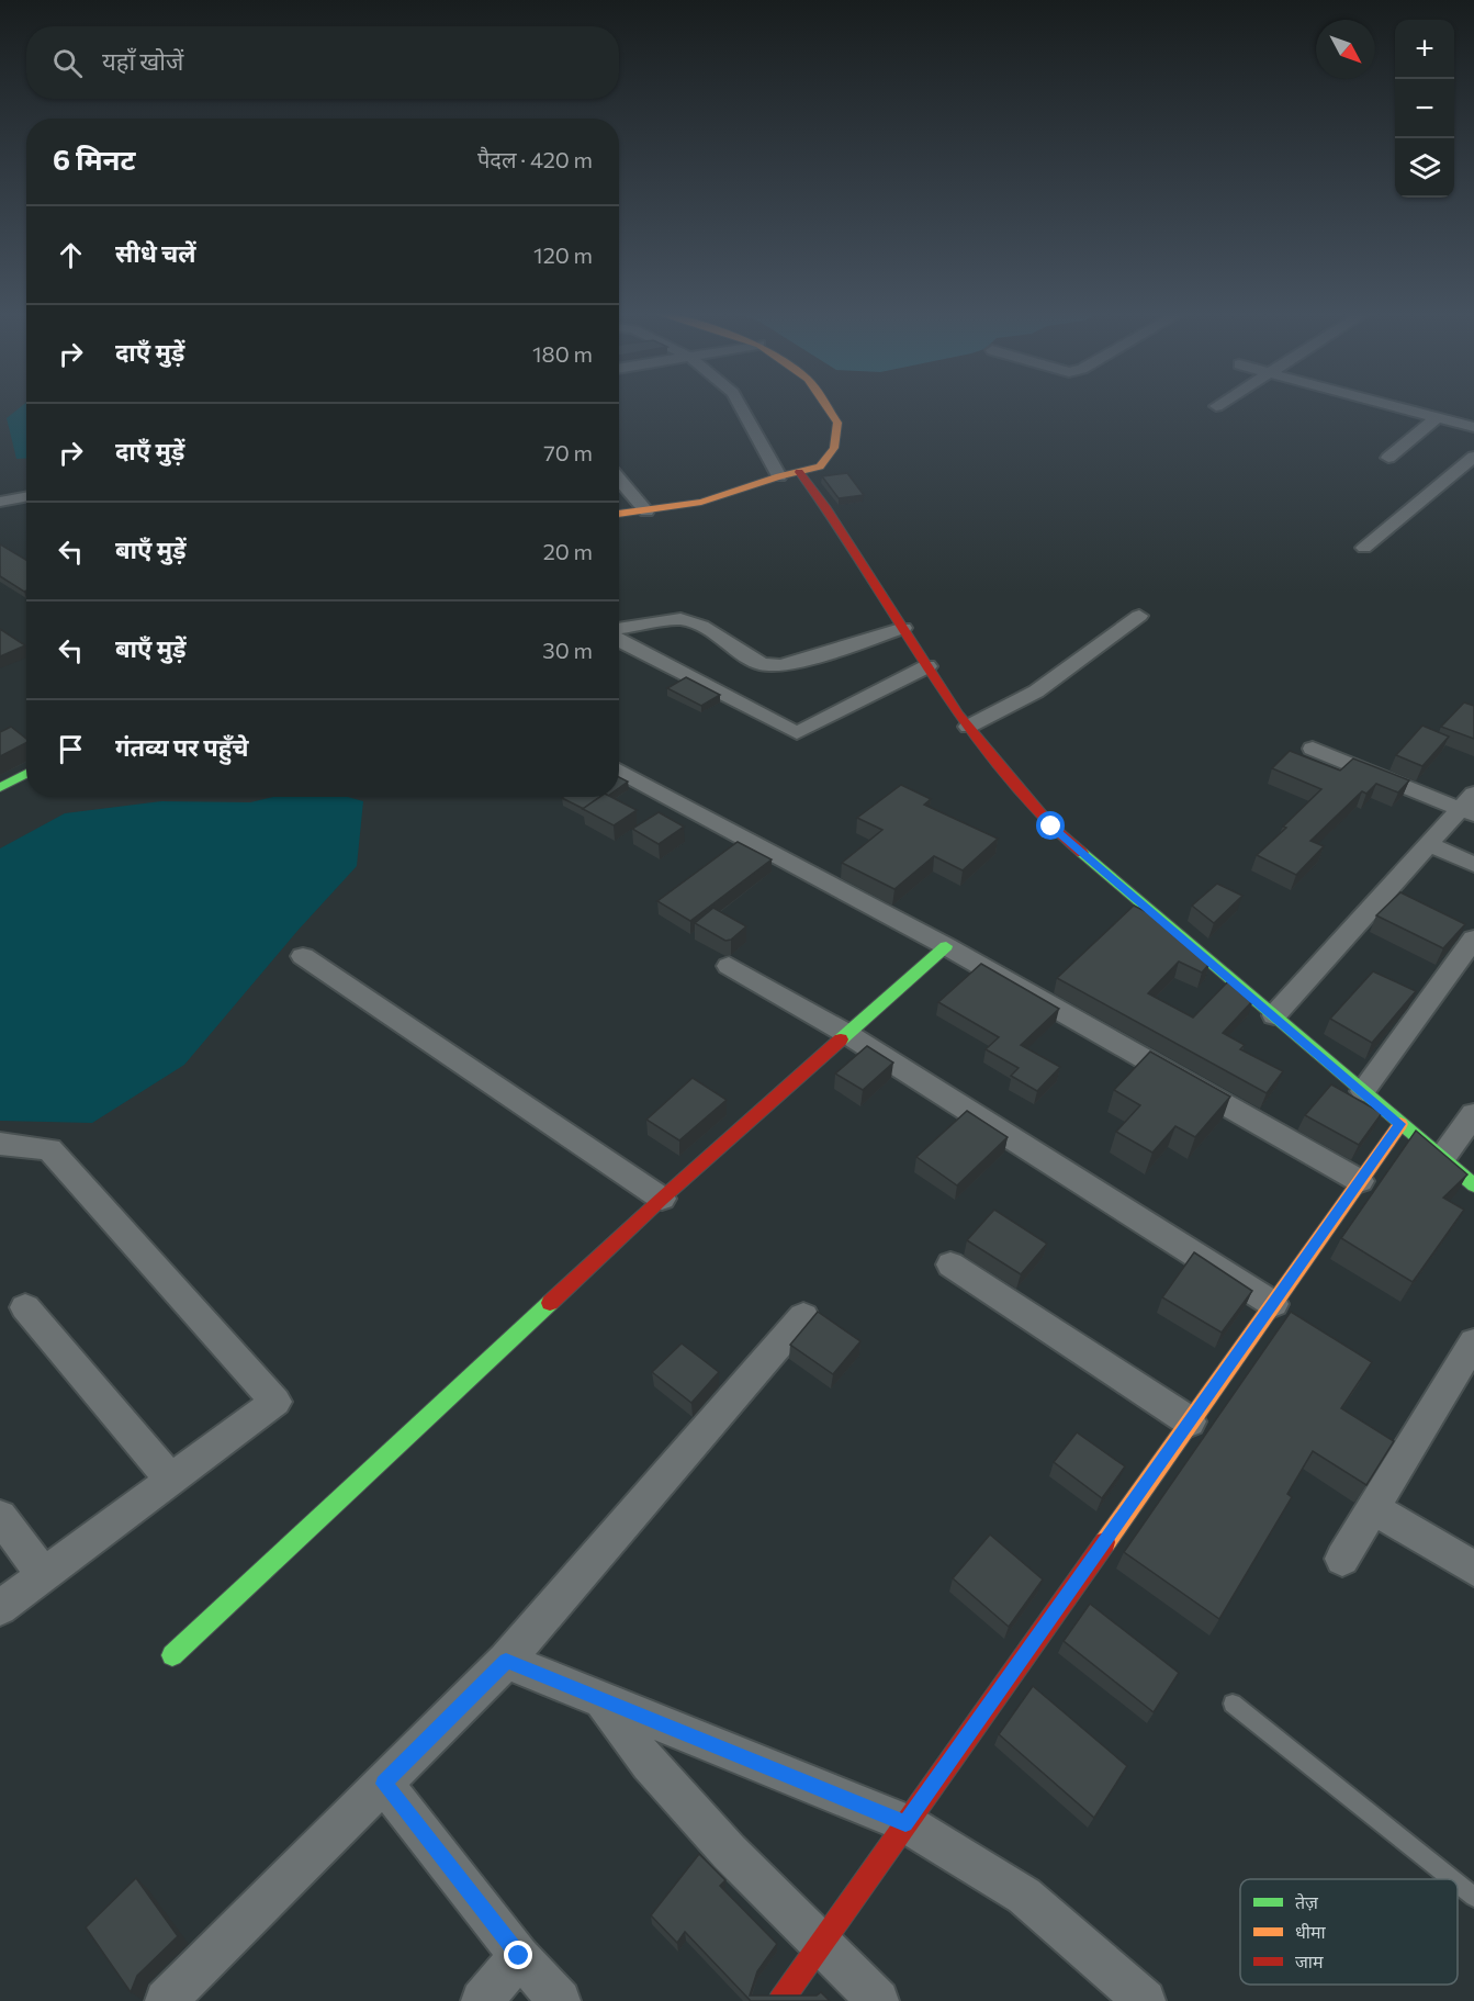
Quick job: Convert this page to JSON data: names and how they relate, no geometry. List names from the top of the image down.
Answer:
{
  "legend": ["तेज़", "धीमा", "जाम"],
  "north": "bottom right",
  "page": {
    "map_buttons": ["+", "−"],
    "search": "यहाँ खोजें",
    "heading": ["6 मिनट", "पैदल · 420 m"],
    "list": [
      ["सीधे चलें", "120 m"],
      ["दाएँ मुड़ें", "180 m"],
      ["दाएँ मुड़ें", "70 m"],
      ["बाएँ मुड़ें", "20 m"],
      ["बाएँ मुड़ें", "30 m"],
      "गंतव्य पर पहुँचे"
    ]
  }
}
